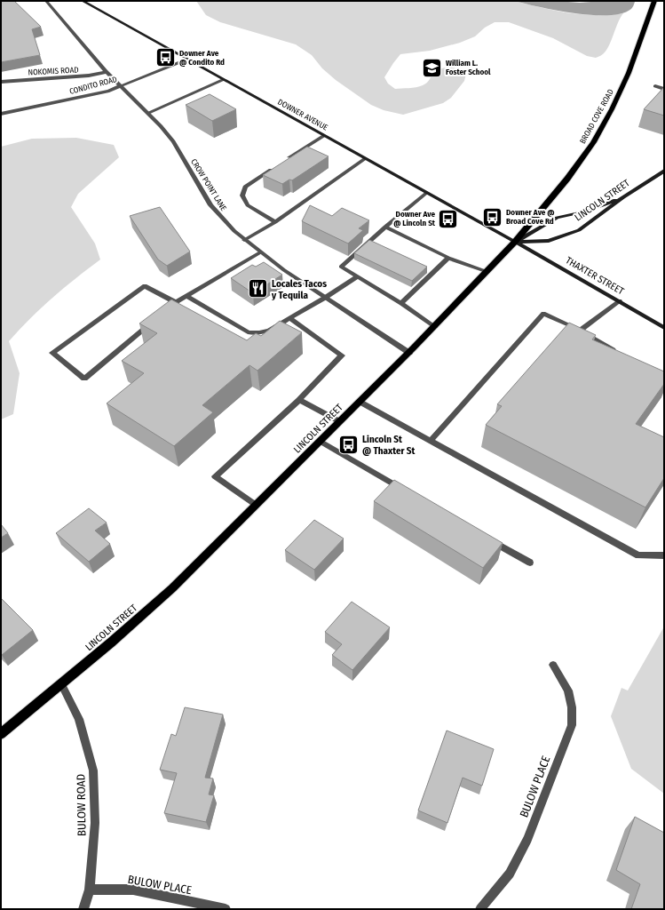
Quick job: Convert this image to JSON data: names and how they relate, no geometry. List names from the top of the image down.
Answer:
{
  "streets": {
    "main road": ["BROAD COVE ROAD", "LINCOLN STREET"],
    "street": [
      "NOKOMIS ROAD",
      "CONDITO ROAD",
      "DOWNER AVENUE",
      "CROW POINT LANE",
      "THAXTER STREET",
      "BULOW PLACE",
      "BULOW ROAD"
    ]
  },
  "crossings": [
    ["NOKOMIS ROAD", "CROW POINT LANE"],
    ["CONDITO ROAD", "DOWNER AVENUE"],
    ["CONDITO ROAD", "CROW POINT LANE"],
    ["DOWNER AVENUE", "BROAD COVE ROAD"],
    ["DOWNER AVENUE", "LINCOLN STREET"],
    ["DOWNER AVENUE", "THAXTER STREET"],
    ["BROAD COVE ROAD", "LINCOLN STREET"],
    ["BROAD COVE ROAD", "THAXTER STREET"],
    ["CROW POINT LANE", "LINCOLN STREET"],
    ["LINCOLN STREET", "THAXTER STREET"],
    ["LINCOLN STREET", "BULOW ROAD"],
    ["BULOW PLACE", "BULOW ROAD"]
  ],
  "places": {
    "bus stop": [
      "Downer Ave @ Condito Rd",
      "Downer Ave @ Broad Cove Rd",
      "Downer Ave @ Lincoln St",
      "Lincoln St @ Thaxter St"
    ],
    "school or university": ["William L. Foster School"],
    "restaurant": ["Locales Tacos y Tequila"]
  }
}
